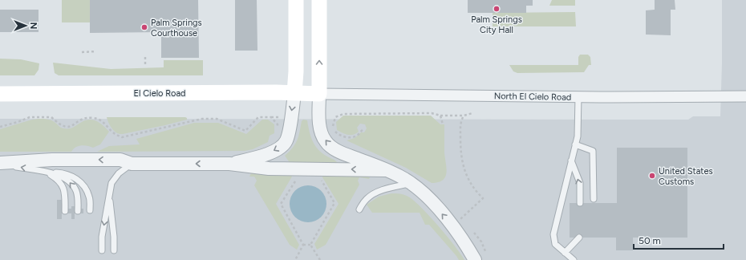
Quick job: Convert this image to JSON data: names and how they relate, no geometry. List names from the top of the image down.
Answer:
{
  "streets": {
    "main road": ["El Cielo Road"],
    "street": ["North El Cielo Road"]
  },
  "crossings": [
    ["El Cielo Road", "North El Cielo Road"]
  ],
  "places": ["Palm Springs City Hall", "Palm Springs Courthouse", "United States Customs"],
  "scale_bar": "50 m",
  "north": "right"
}
